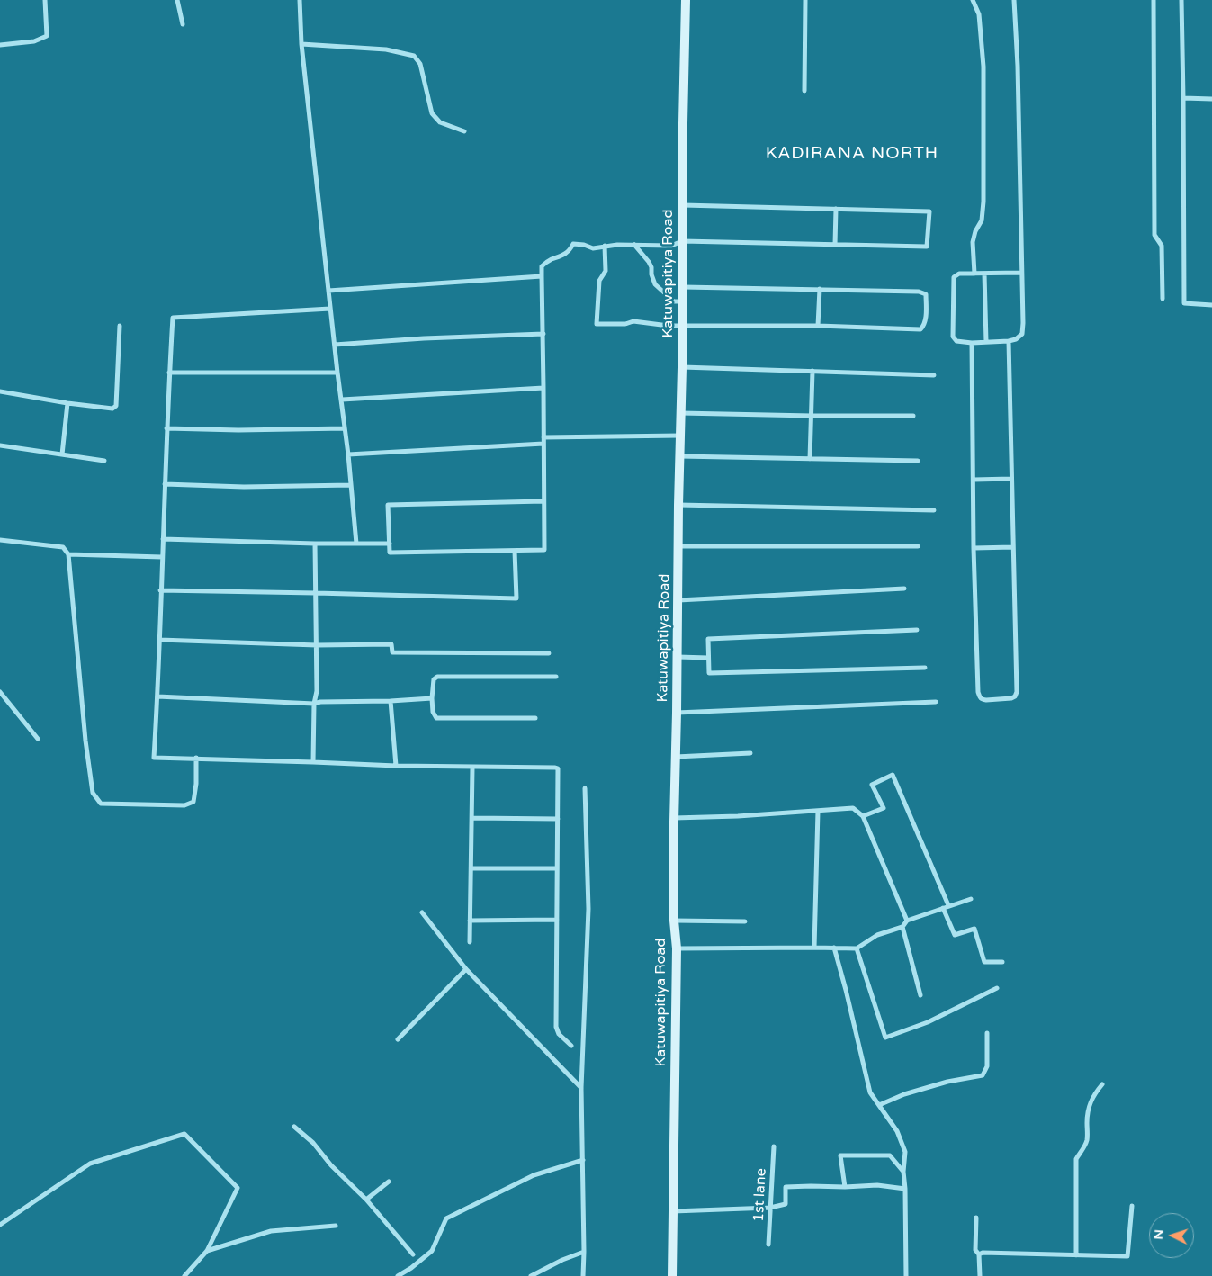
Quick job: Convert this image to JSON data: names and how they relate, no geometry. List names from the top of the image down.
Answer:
{
  "streets": {
    "street": ["Katuwapitiya Road", "1st lane"]
  },
  "districts": ["KADIRANA NORTH"],
  "north": "left"
}
